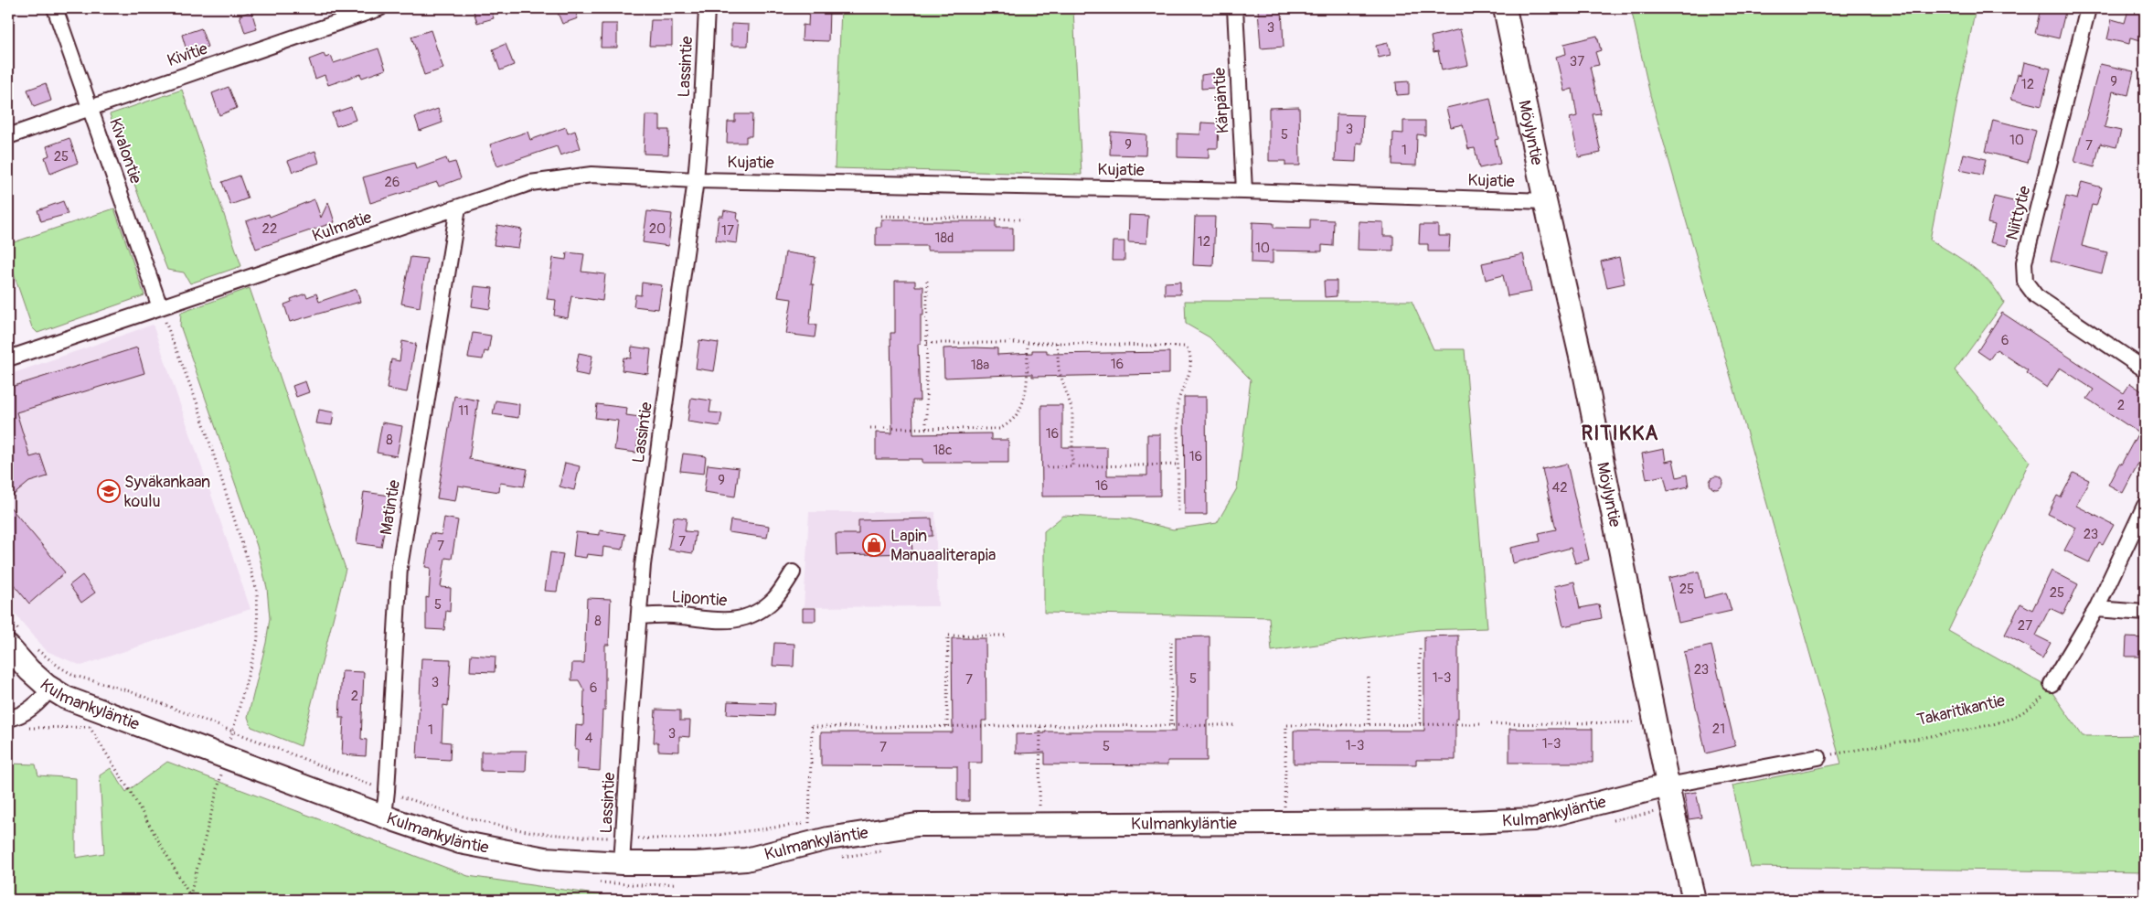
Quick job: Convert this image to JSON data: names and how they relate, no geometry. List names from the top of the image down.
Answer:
{
  "streets": {
    "street": [
      "Kivitie",
      "Lassintie",
      "Kärpäntie",
      "Möylyntie",
      "Kivalontie",
      "Kujatie",
      "Niittytie",
      "Kulmatie",
      "Matintie",
      "Lipontie",
      "Kulmankyläntie"
    ],
    "path": ["Takaritikantie"]
  },
  "crossings": [
    ["Kivitie", "Kivalontie"],
    ["Lassintie", "Kujatie"],
    ["Lassintie", "Kulmatie"],
    ["Lassintie", "Lipontie"],
    ["Lassintie", "Kulmankyläntie"],
    ["Kärpäntie", "Kujatie"],
    ["Möylyntie", "Kujatie"],
    ["Möylyntie", "Kulmankyläntie"],
    ["Kivalontie", "Kulmatie"],
    ["Kujatie", "Kulmatie"],
    ["Kulmatie", "Matintie"],
    ["Matintie", "Kulmankyläntie"]
  ],
  "districts": ["RITIKKA"],
  "places": {
    "school or university": ["Syväkankaan koulu"],
    "shop": ["Lapin Manuaaliterapia"]
  },
  "house_numbers": [
    "3",
    "37",
    "9",
    "12",
    "3",
    "5",
    "10",
    "9",
    "7",
    "1",
    "25",
    "26",
    "22",
    "20",
    "17",
    "18d",
    "12",
    "10",
    "6",
    "16",
    "18a",
    "2",
    "11",
    "16",
    "8",
    "18c",
    "16",
    "9",
    "16",
    "42",
    "23",
    "7",
    "7",
    "25",
    "25",
    "5",
    "8",
    "27",
    "23",
    "1-3",
    "5",
    "7",
    "3",
    "6",
    "2",
    "21",
    "1",
    "3",
    "4",
    "1-3",
    "1-3",
    "5",
    "7"
  ]
}
